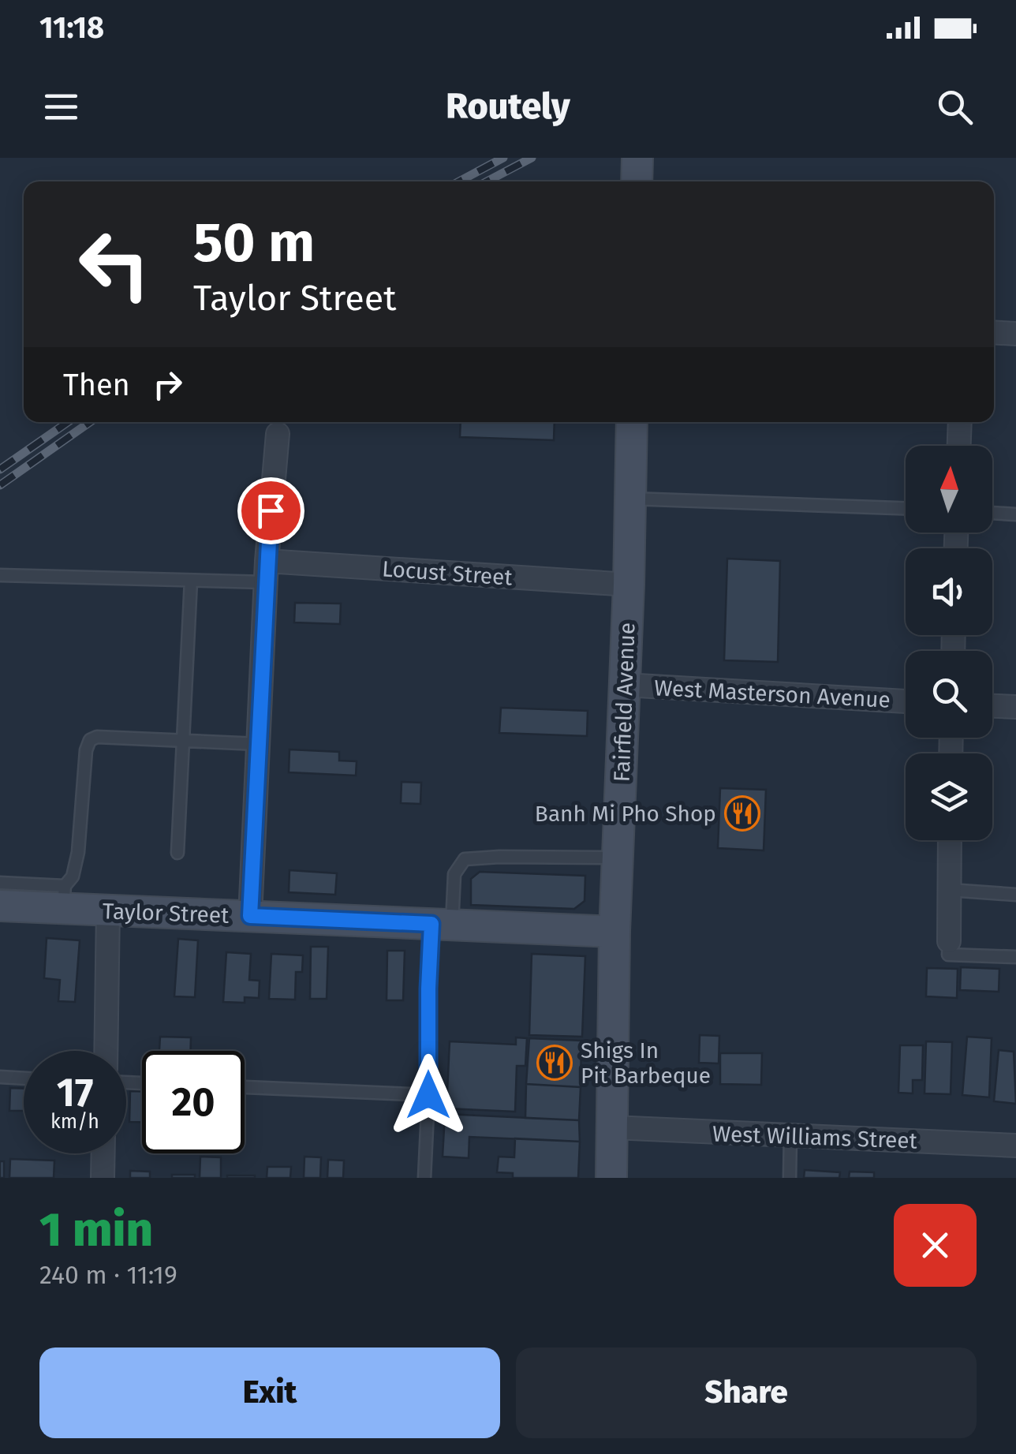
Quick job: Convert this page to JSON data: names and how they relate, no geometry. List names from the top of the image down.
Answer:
{
  "streets": {
    "main road": ["Fairfield Avenue", "Taylor Street"],
    "street": ["Locust Street", "West Masterson Avenue", "West Williams Street"]
  },
  "crossings": [
    ["Locust Street", "Fairfield Avenue"],
    ["West Masterson Avenue", "Fairfield Avenue"],
    ["Fairfield Avenue", "Taylor Street"],
    ["Fairfield Avenue", "West Williams Street"]
  ],
  "places": {
    "restaurant": ["Banh Mi Pho Shop", "Shigs In Pit Barbeque"]
  },
  "north": "top",
  "page": {
    "status": "11:18",
    "header": "Routely",
    "turn": ["50 m", "Taylor Street"],
    "then": "Then",
    "speed": "17 km/h",
    "limit": "20",
    "heading": ["1 min", "240 m · 11:19"],
    "buttons": ["Exit", "Share"]
  }
}
